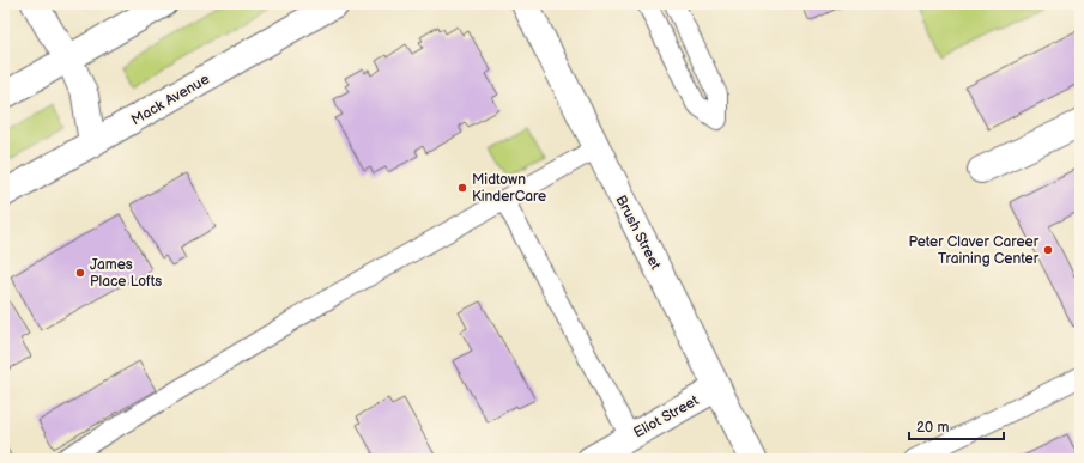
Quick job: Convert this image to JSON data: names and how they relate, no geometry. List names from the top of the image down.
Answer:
{
  "streets": {
    "street": ["Mack Avenue", "Brush Street", "Eliot Street"]
  },
  "crossings": [
    ["Brush Street", "Eliot Street"]
  ],
  "places": ["Midtown KinderCare", "Peter Claver Career Training Center", "James Place Lofts"],
  "scale_bar": "20 m"
}
